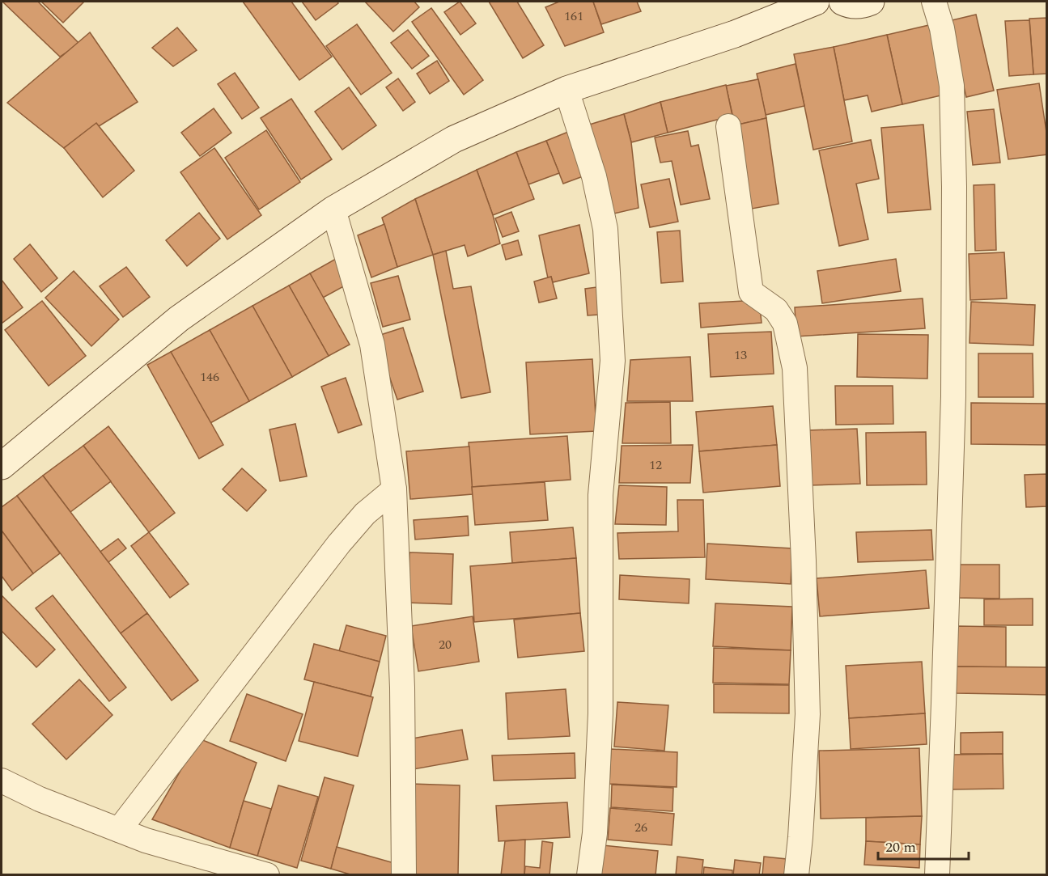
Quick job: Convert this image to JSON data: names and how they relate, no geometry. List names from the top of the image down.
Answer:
{
  "house_numbers": [
    "161",
    "13",
    "146",
    "12",
    "20",
    "26"
  ],
  "scale_bar": "20 m"
}
